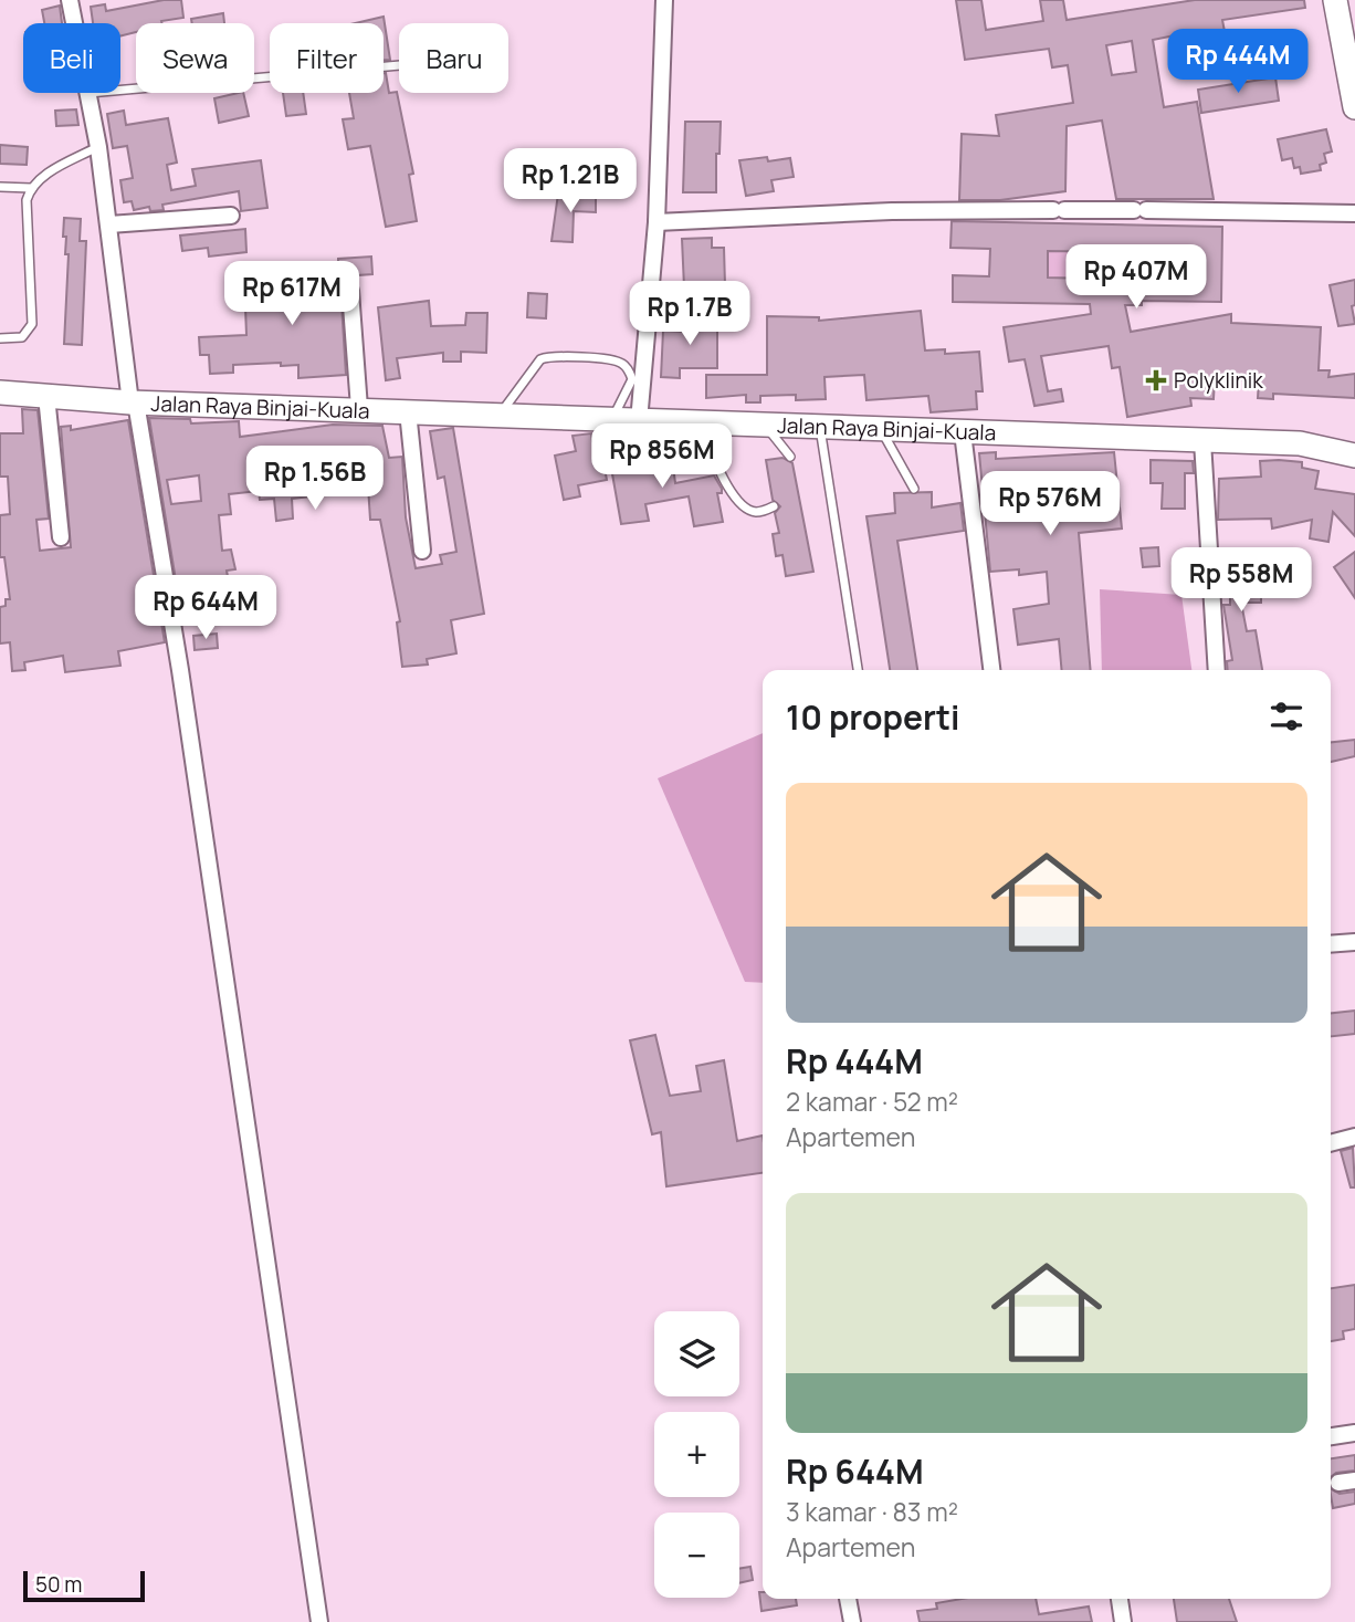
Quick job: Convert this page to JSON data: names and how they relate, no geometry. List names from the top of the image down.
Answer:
{
  "streets": {
    "main road": ["Jalan Raya Binjai-Kuala"]
  },
  "places": {
    "health": ["Polyklinik"]
  },
  "scale_bar": "50 m",
  "page": {
    "chip": [
      "Beli",
      "Sewa",
      "Filter",
      "Baru"
    ],
    "price": [
      "Rp 444M",
      "Rp 1.21B",
      "Rp 407M",
      "Rp 617M",
      "Rp 1.7B",
      "Rp 856M",
      "Rp 1.56B",
      "Rp 576M",
      "Rp 558M",
      "Rp 644M"
    ],
    "heading": "10 properti",
    "list": [
      {
        "name": "Rp 444M",
        "note": "2 kamar · 52 m² · Apartemen"
      },
      {
        "name": "Rp 644M",
        "note": "3 kamar · 83 m² · Apartemen"
      }
    ],
    "map_buttons": ["+", "−"],
    "scale": "50 m"
  }
}
